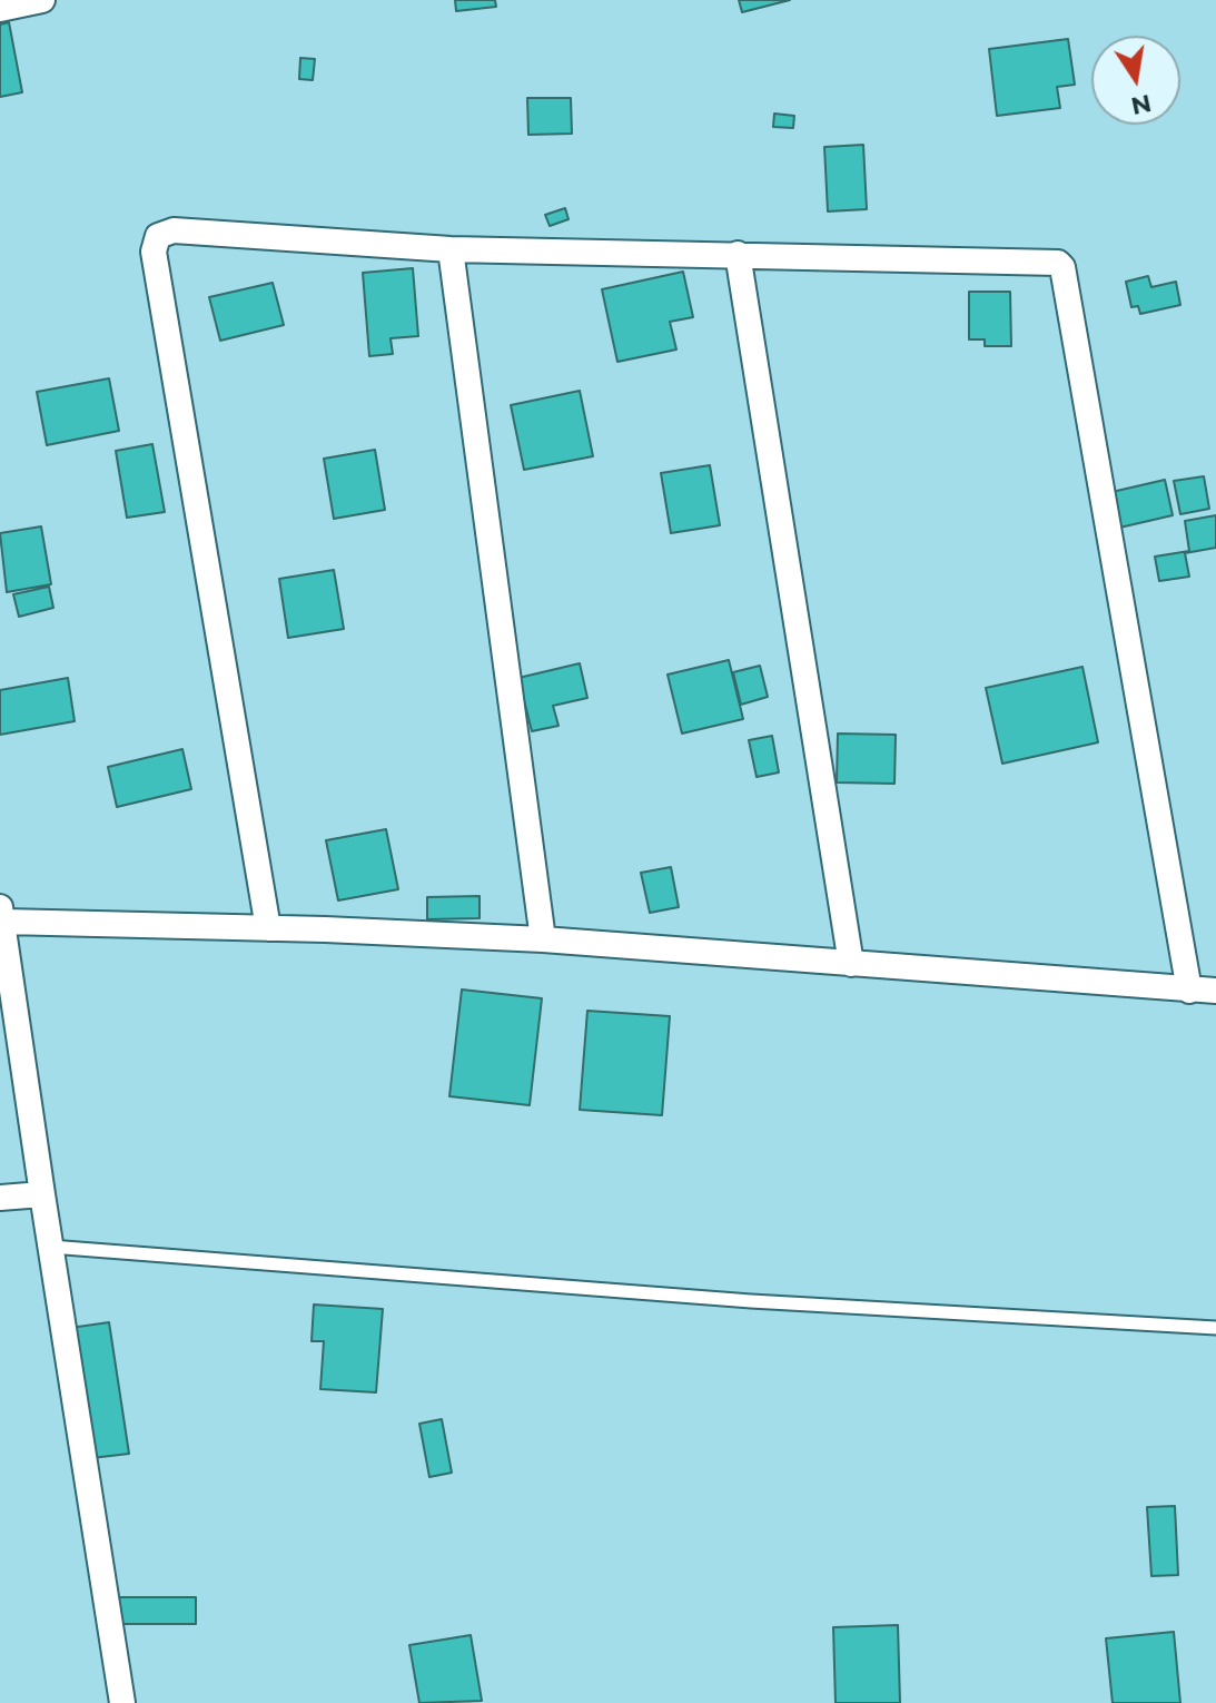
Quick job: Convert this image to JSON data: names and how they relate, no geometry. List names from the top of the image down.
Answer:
{
  "north": "bottom"
}
